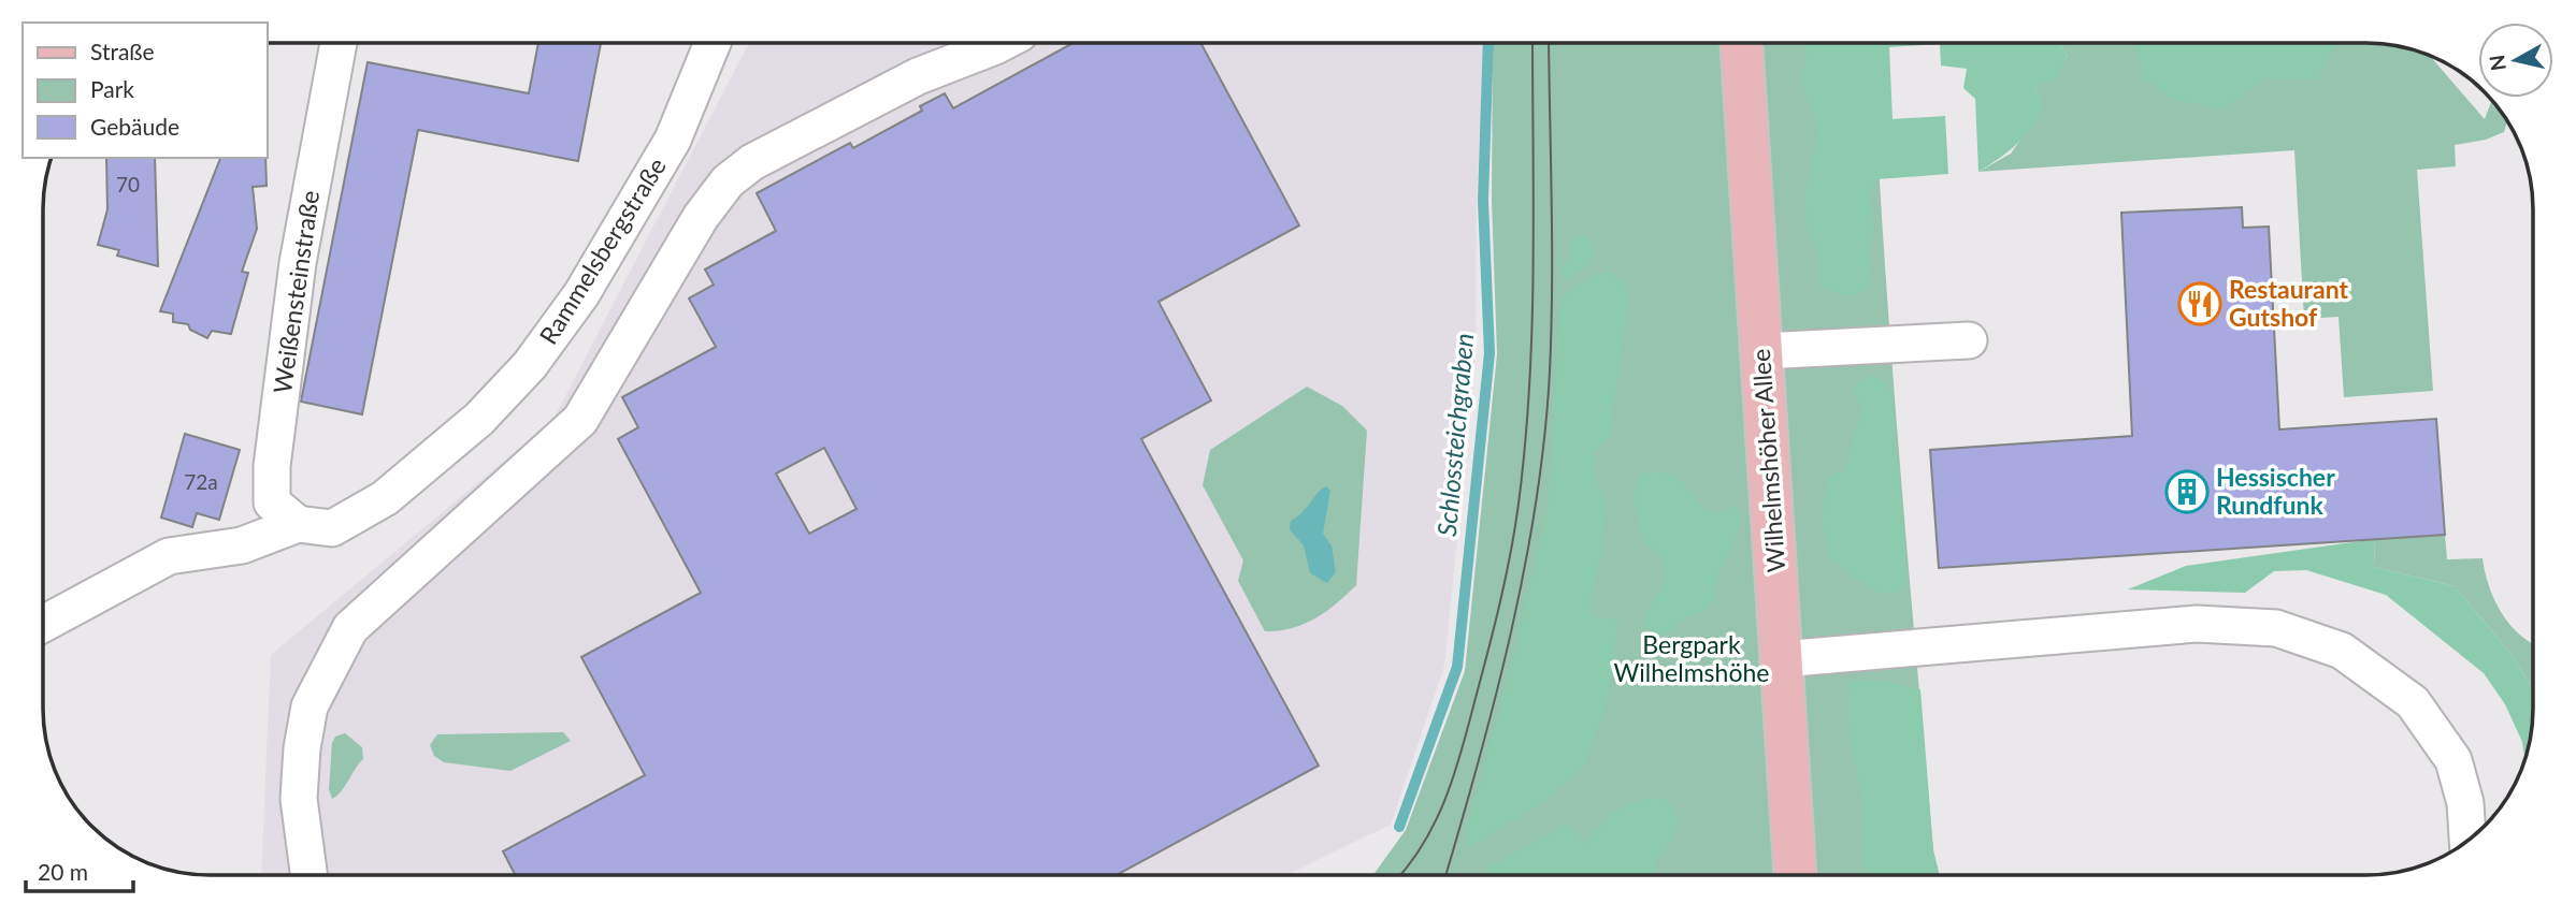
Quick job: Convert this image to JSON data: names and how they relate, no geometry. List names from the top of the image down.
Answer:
{
  "streets": {
    "main road": ["Wilhelmshöher Allee"],
    "street": ["Rammelsbergstraße", "Weißensteinstraße"]
  },
  "crossings": [
    ["Rammelsbergstraße", "Weißensteinstraße"]
  ],
  "water": ["Schlossteichgraben"],
  "parks": ["Bergpark Wilhelmshöhe"],
  "places": {
    "restaurant": ["Restaurant Gutshof"],
    "building": ["Hessischer Rundfunk"]
  },
  "house_numbers": ["70", "72a"],
  "legend": ["Straße", "Park", "Gebäude"],
  "scale_bar": "20 m",
  "north": "left"
}
